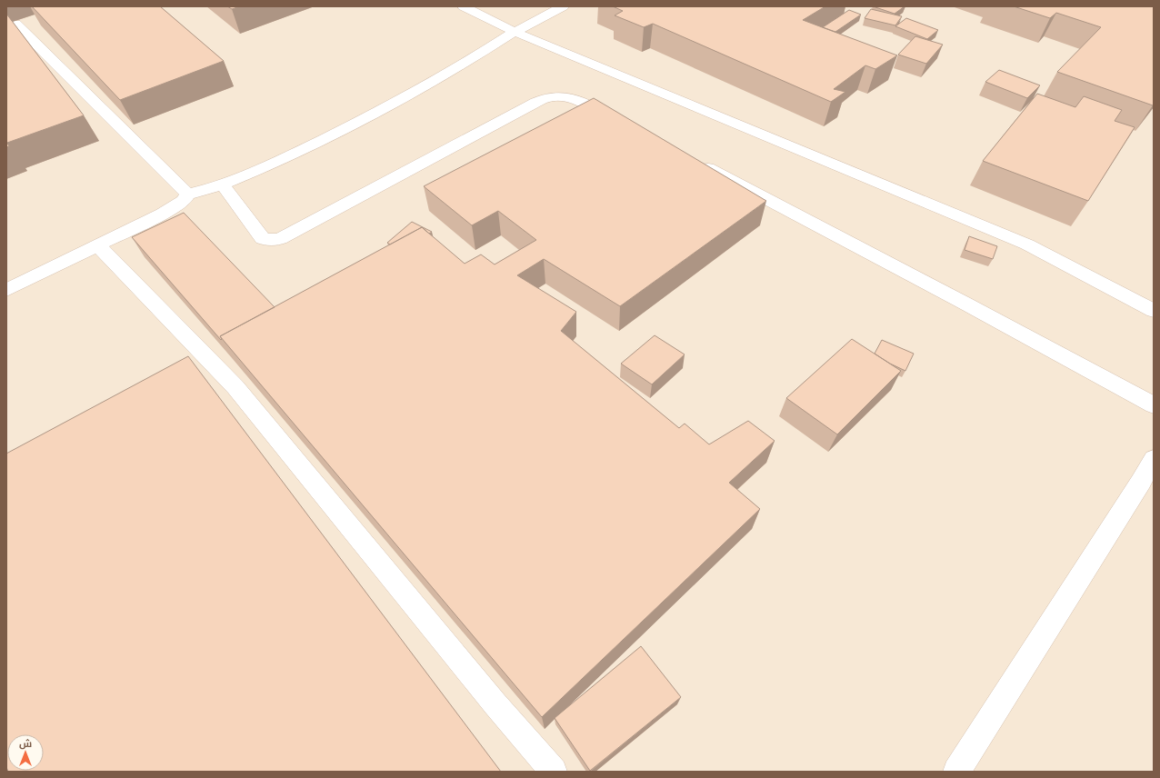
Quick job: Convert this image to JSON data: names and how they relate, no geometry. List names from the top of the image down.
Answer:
{
  "north": "top"
}
